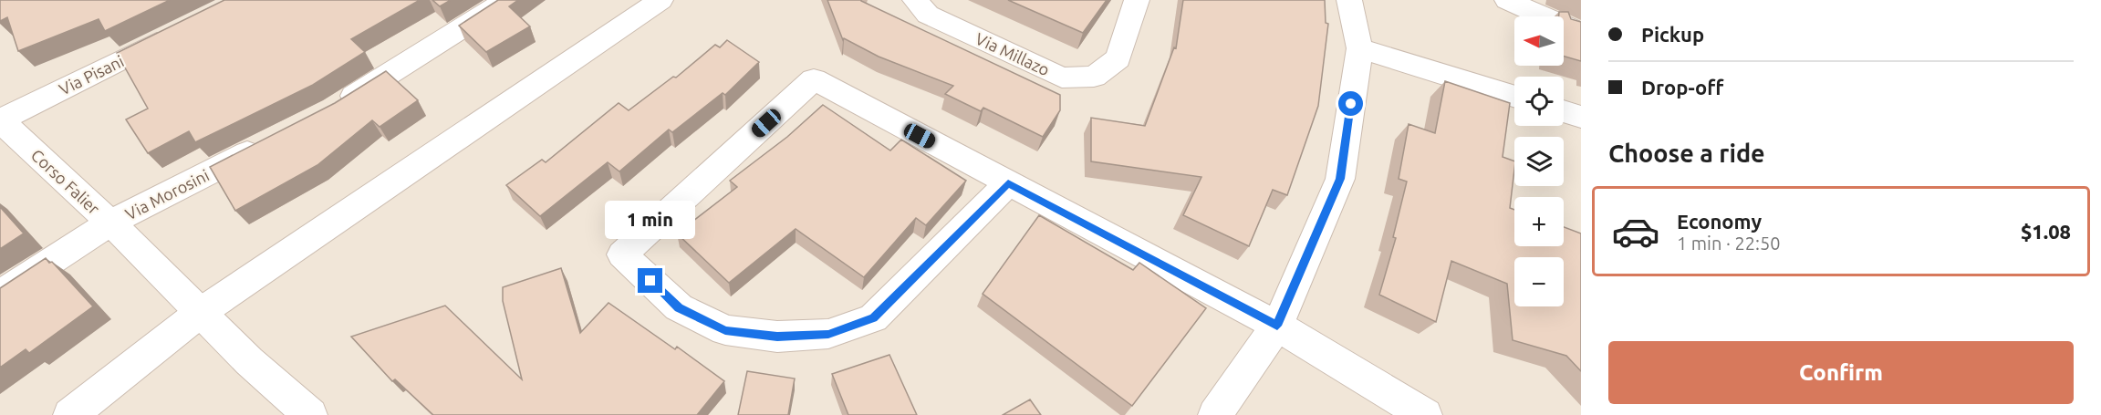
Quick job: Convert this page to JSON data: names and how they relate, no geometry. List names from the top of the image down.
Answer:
{
  "streets": {
    "street": [
      "Via Millazo",
      "Via Pisani",
      "Corso Falier",
      "Via Morosini"
    ]
  },
  "crossings": [
    ["Via Pisani", "Corso Falier"],
    ["Corso Falier", "Via Morosini"]
  ],
  "north": "left",
  "page": {
    "banner": ["Pickup", "Drop-off"],
    "map_buttons": ["+", "−"],
    "heading": "Choose a ride",
    "list": [
      {
        "name": "Economy",
        "note": "1 min · 22:50",
        "value": "$1.08"
      }
    ],
    "bubble": "1 min",
    "buttons": "Confirm"
  }
}
